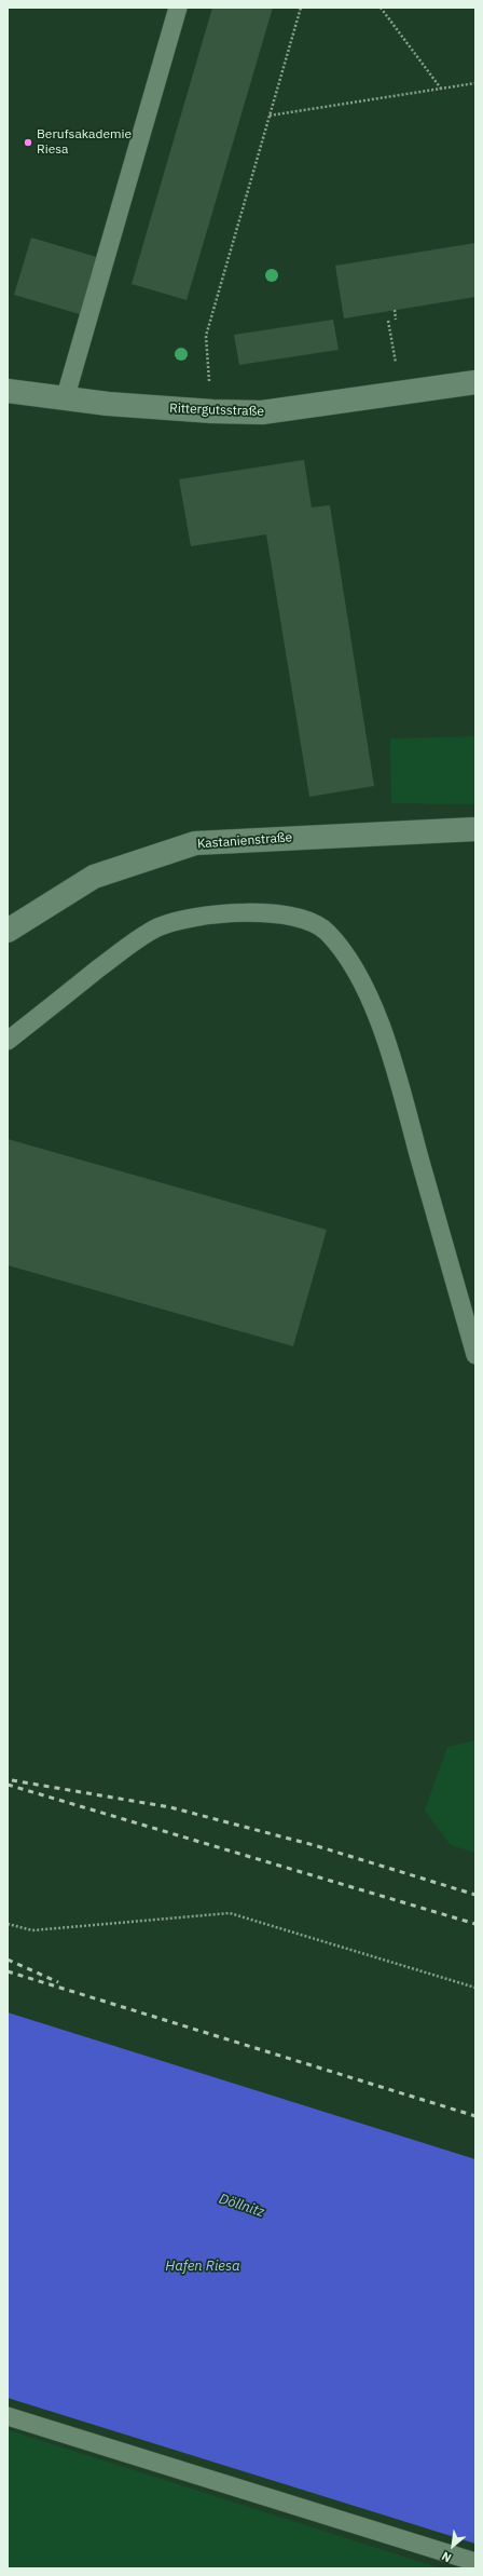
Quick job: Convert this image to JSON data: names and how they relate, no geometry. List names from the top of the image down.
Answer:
{
  "streets": {
    "street": ["Rittergutsstraße", "Kastanienstraße"]
  },
  "water": ["Döllnitz", "Hafen Riesa"],
  "places": ["Berufsakademie Riesa"],
  "north": "bottom left"
}
